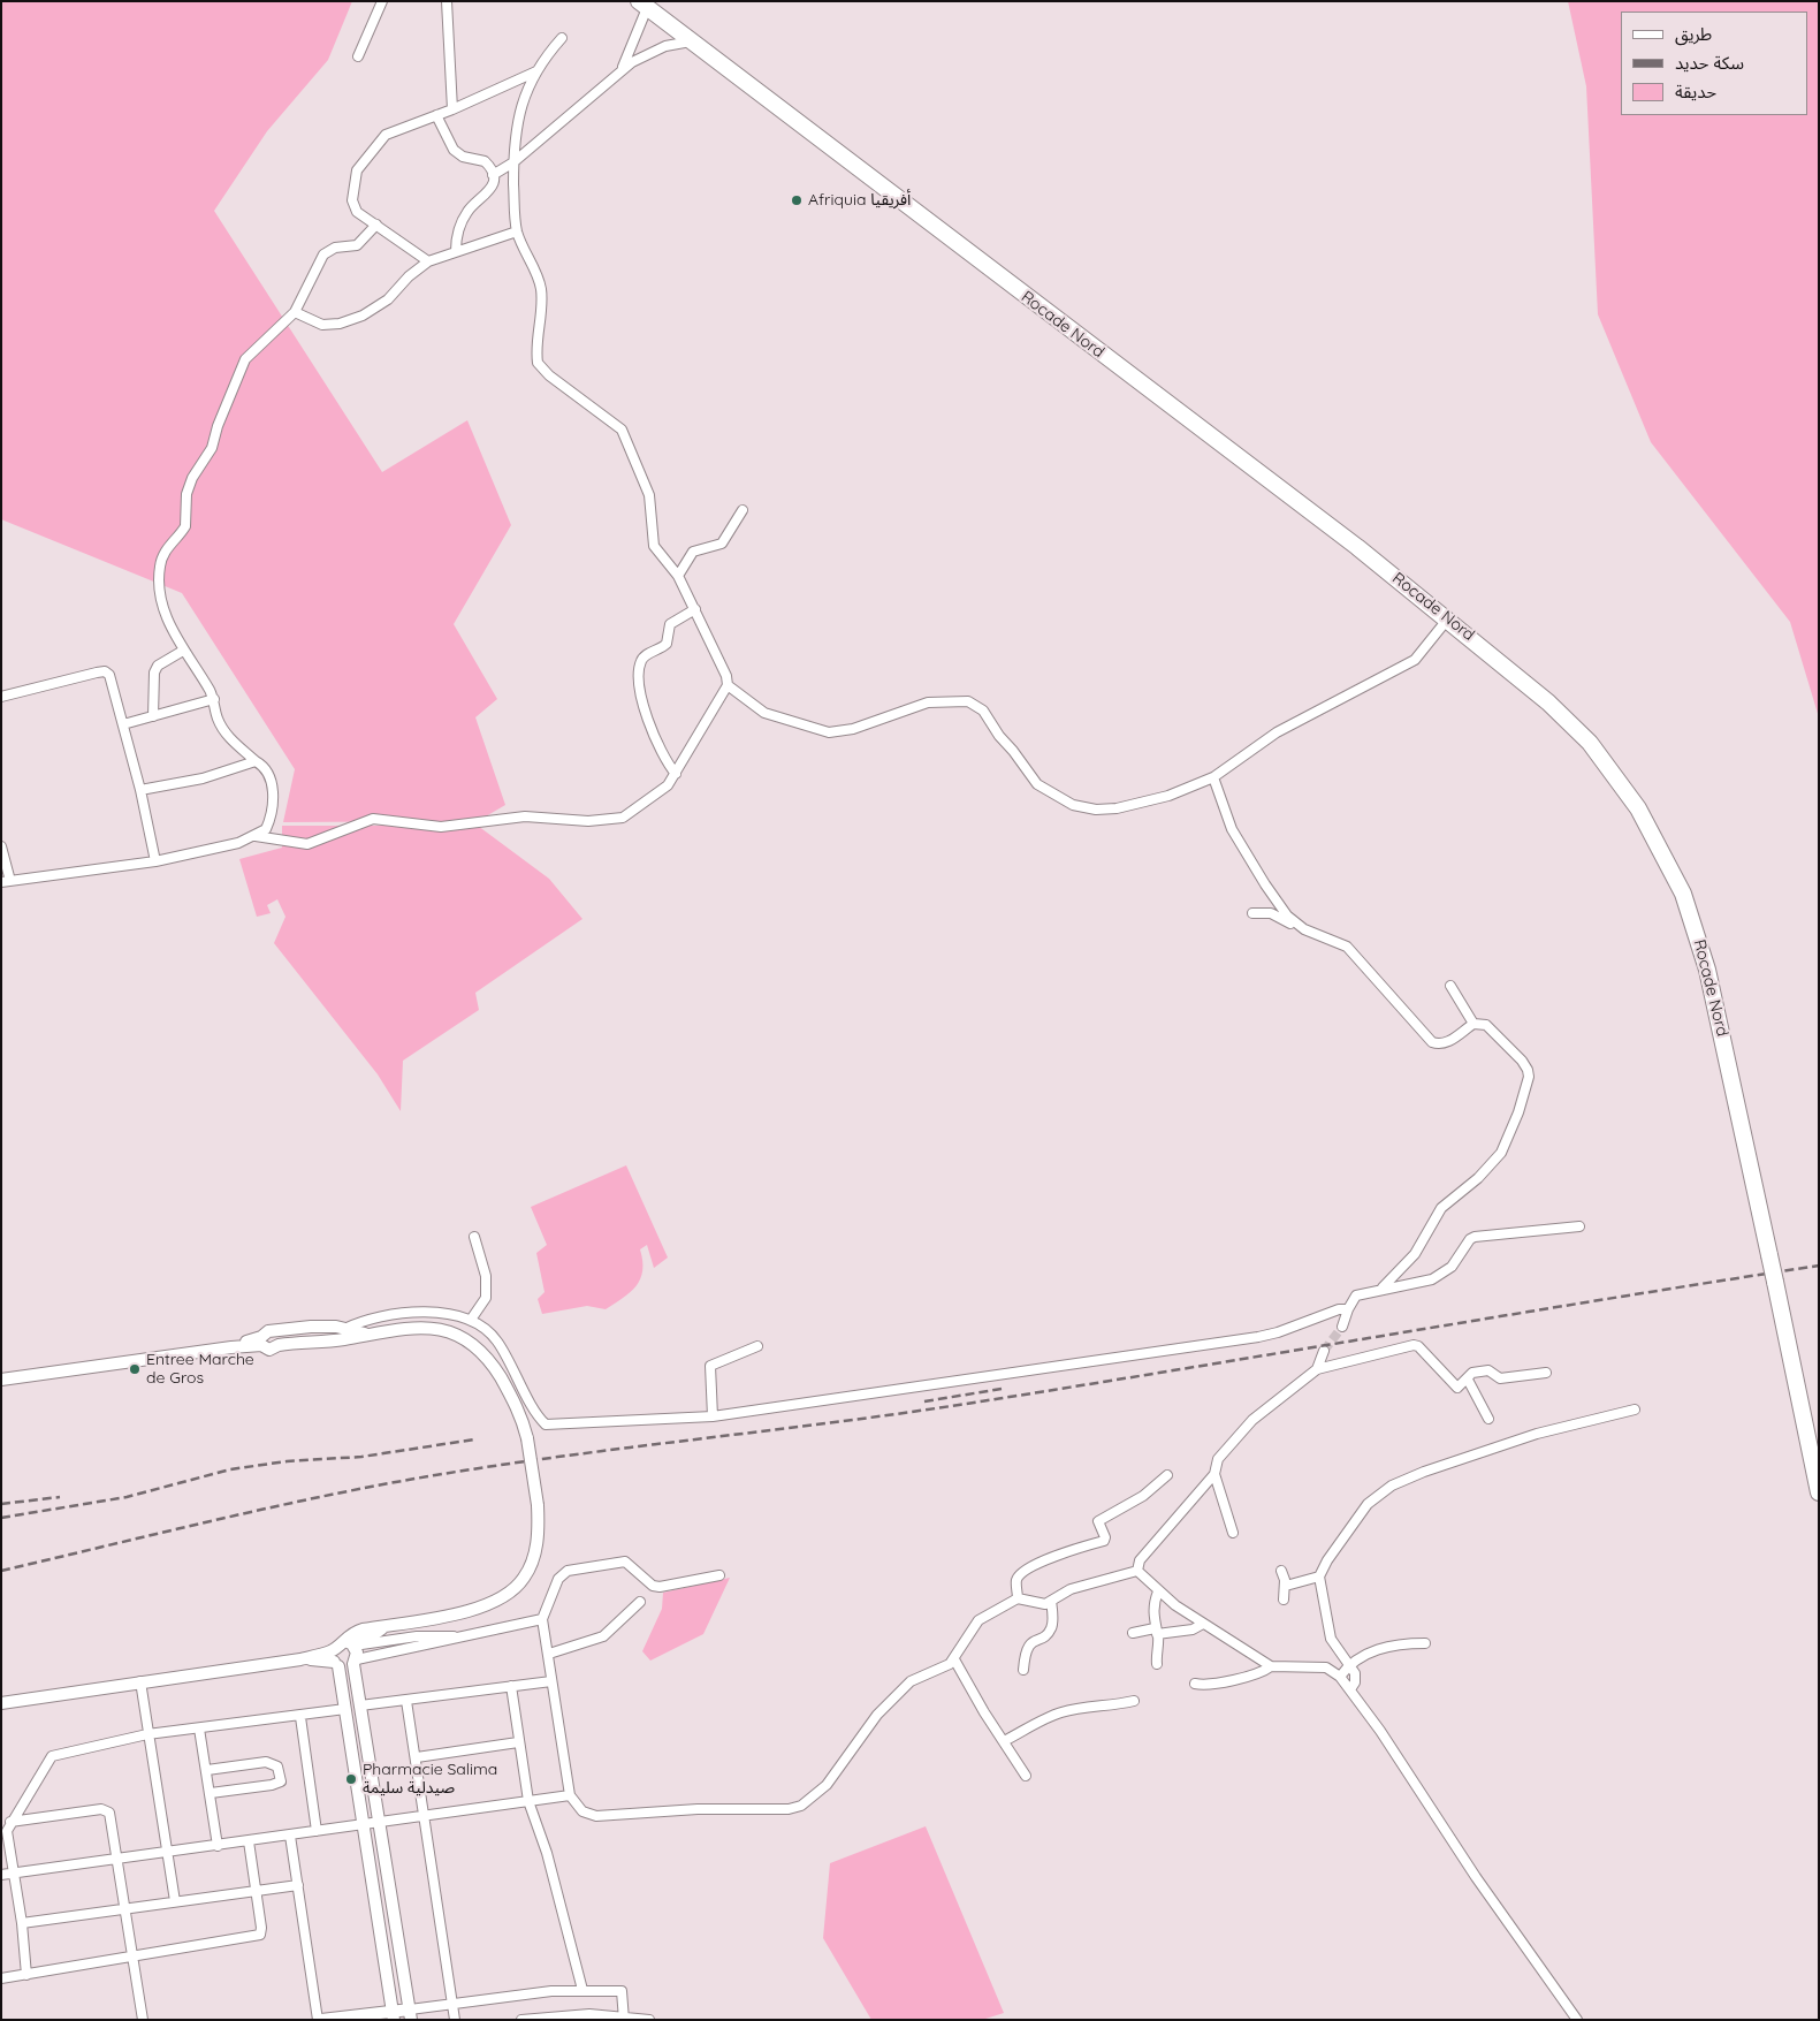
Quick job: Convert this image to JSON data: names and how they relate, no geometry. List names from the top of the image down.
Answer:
{
  "streets": {
    "highway": ["Rocade Nord"]
  },
  "places": ["Afriquia أفريقيا", "Entree Marche de Gros", "Pharmacie Salima صيدلية سليمة"],
  "legend": ["طريق", "سكة حديد", "حديقة"]
}
